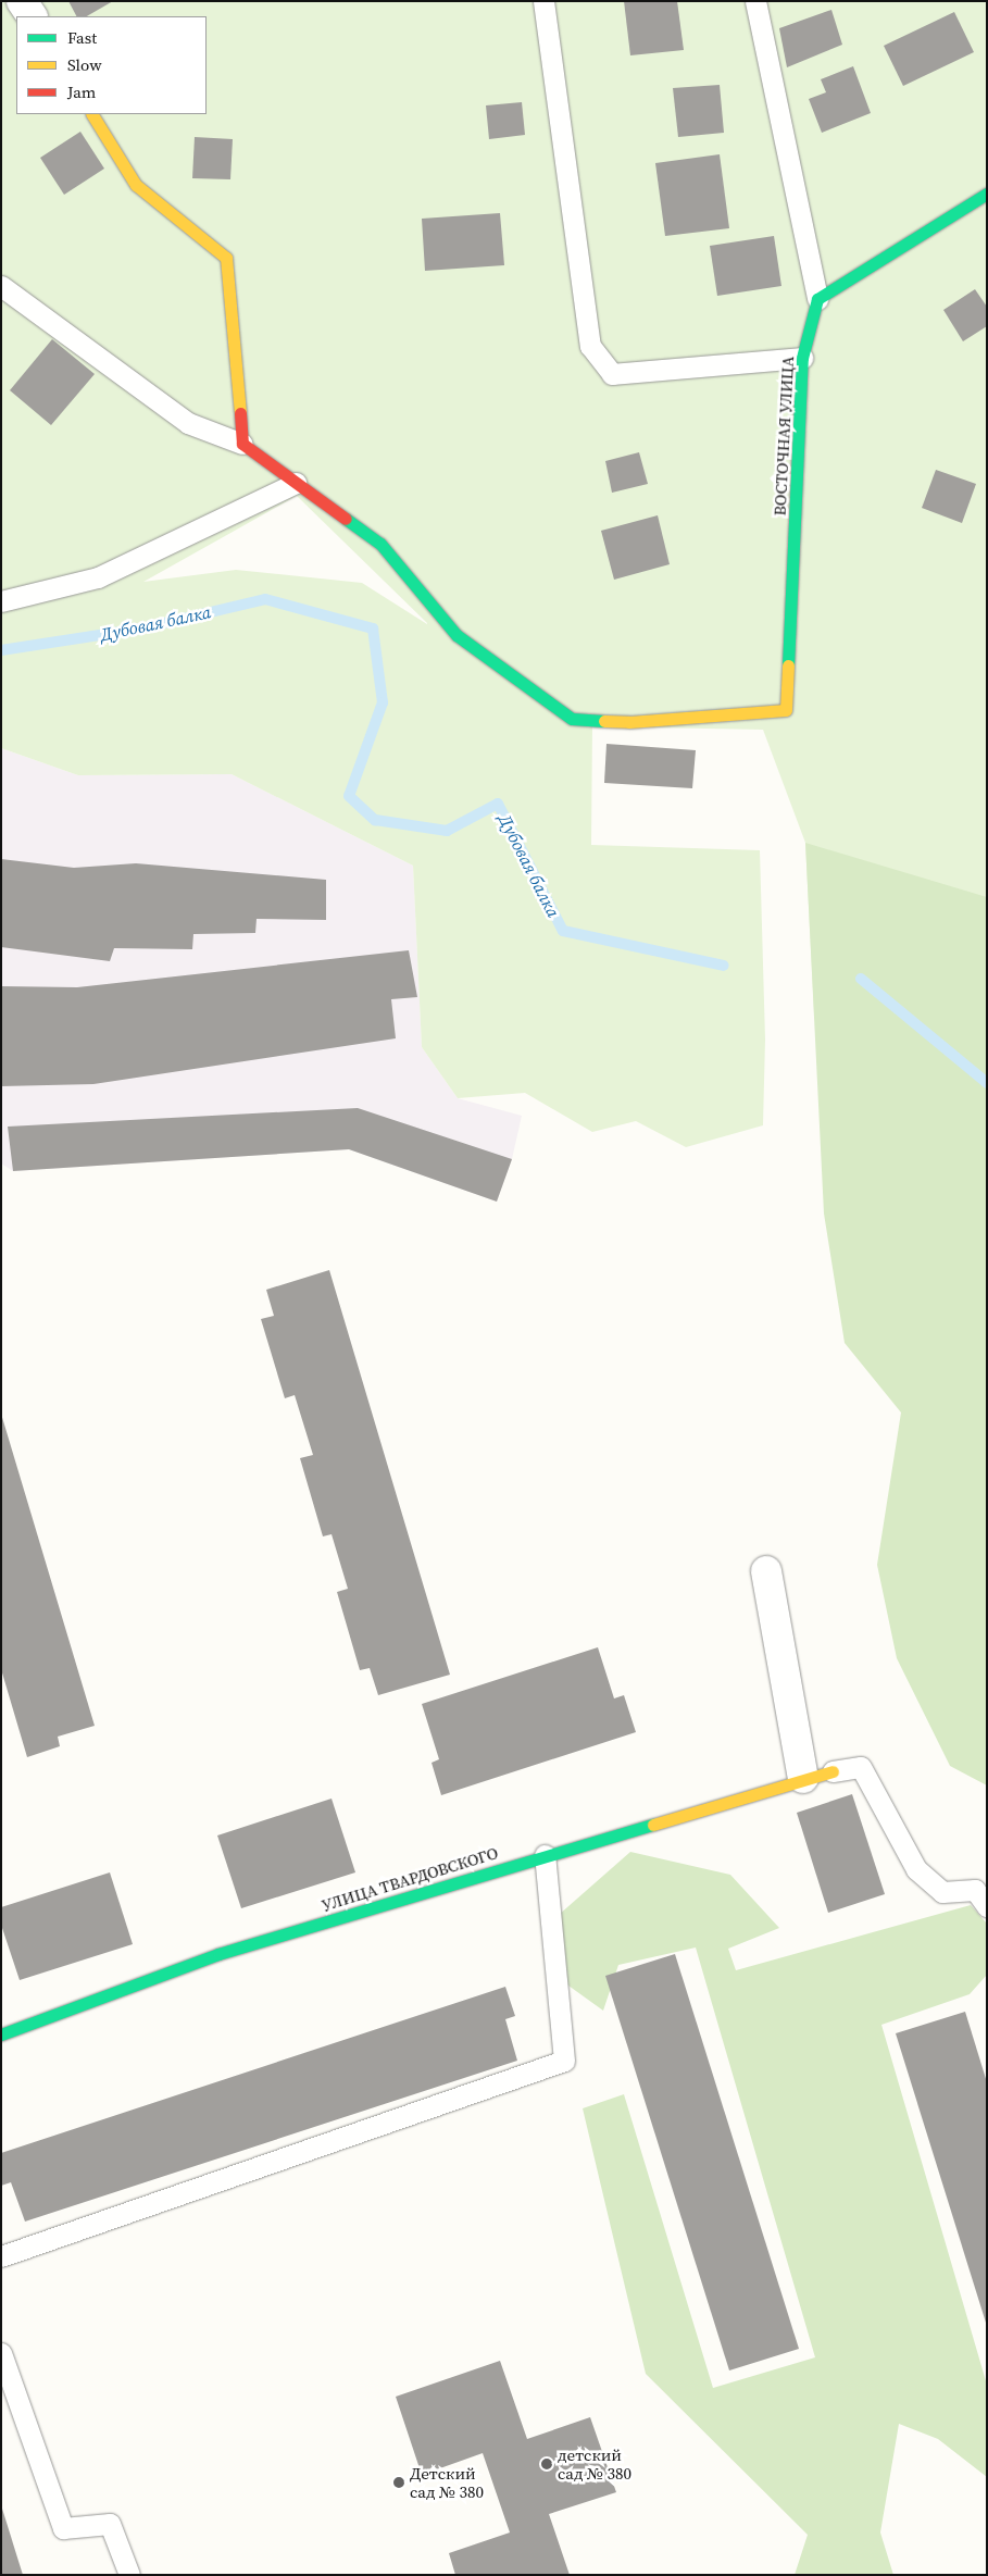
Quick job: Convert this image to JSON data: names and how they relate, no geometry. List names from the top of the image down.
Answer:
{
  "streets": {
    "street": ["ВОСТОЧНАЯ УЛИЦА", "УЛИЦА ТВАРДОВСКОГО"]
  },
  "water": ["Дубовая балка"],
  "places": ["детский сад № 380", "Детский сад № 380"],
  "legend": ["Fast", "Slow", "Jam"]
}
